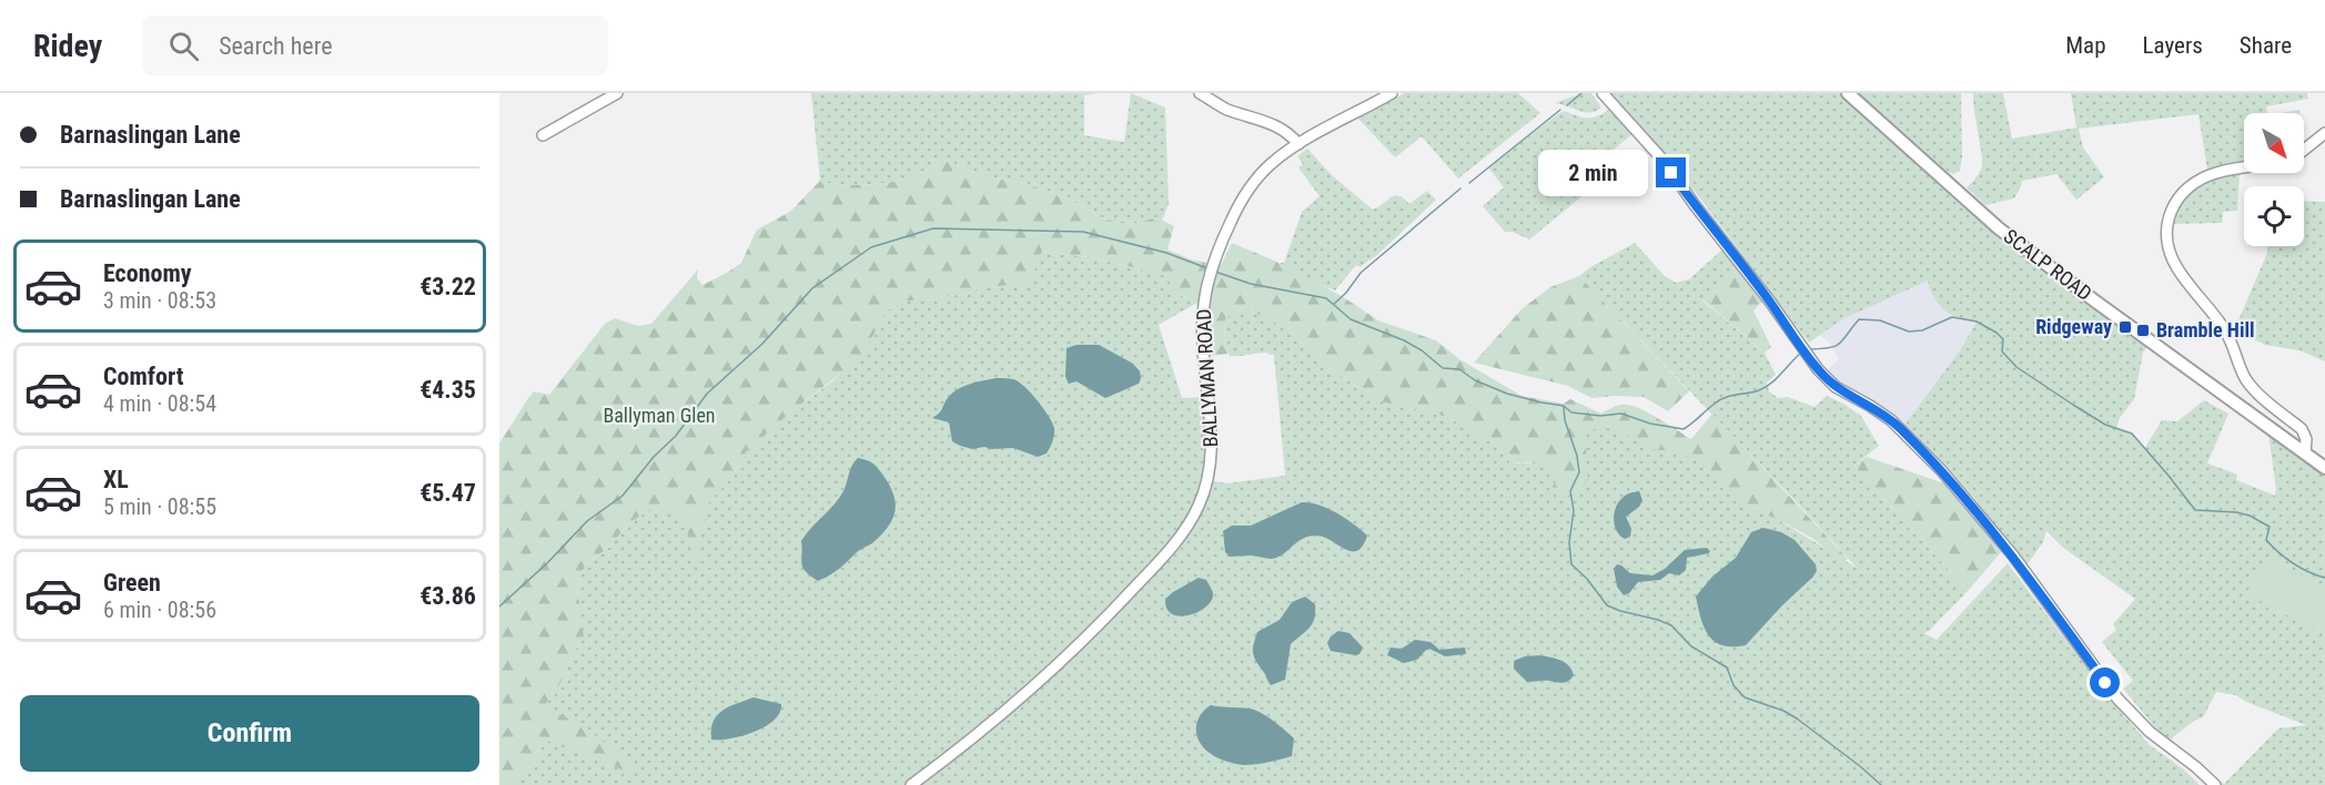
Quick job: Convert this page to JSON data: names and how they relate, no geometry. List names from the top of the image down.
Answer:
{
  "streets": {
    "main road": ["SCALP ROAD"],
    "street": ["BALLYMAN ROAD"]
  },
  "parks": ["Ballyman Glen"],
  "places": {
    "transit": ["Ridgeway", "Bramble Hill"]
  },
  "north": "bottom right",
  "page": {
    "header": "Ridey",
    "search": "Search here",
    "nav": ["Map", "Layers", "Share"],
    "banner": ["Barnaslingan Lane", "Barnaslingan Lane"],
    "bubble": "2 min",
    "list": [
      {
        "name": "Economy",
        "note": "3 min · 08:53",
        "value": "€3.22"
      },
      {
        "name": "Comfort",
        "note": "4 min · 08:54",
        "value": "€4.35"
      },
      {
        "name": "XL",
        "note": "5 min · 08:55",
        "value": "€5.47"
      },
      {
        "name": "Green",
        "note": "6 min · 08:56",
        "value": "€3.86"
      }
    ],
    "buttons": "Confirm"
  }
}
